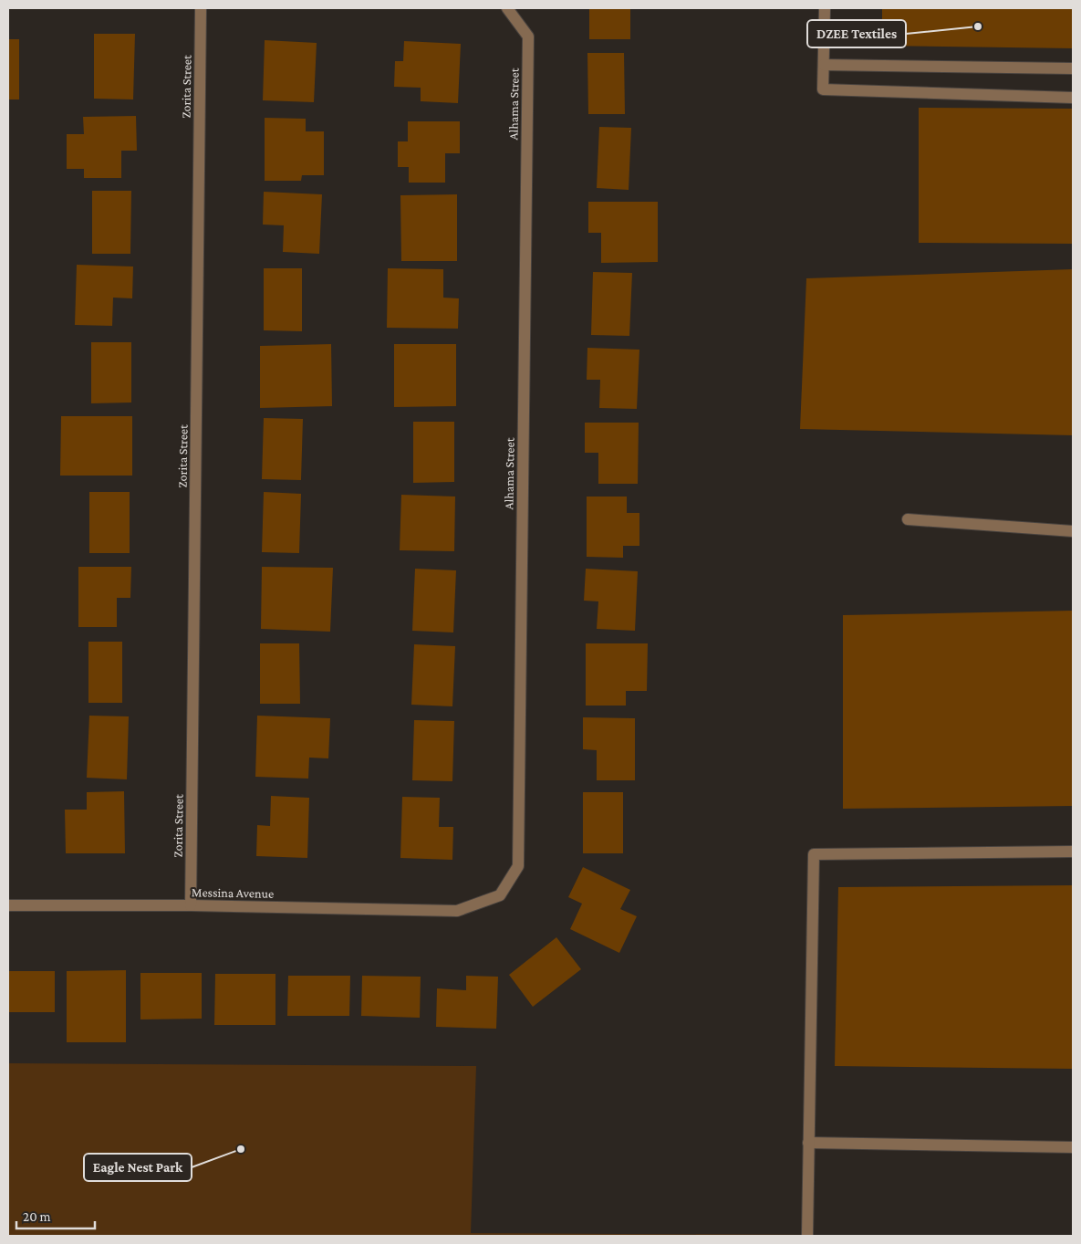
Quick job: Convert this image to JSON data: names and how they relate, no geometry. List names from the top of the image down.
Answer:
{
  "streets": {
    "street": ["Zorita Street", "Alhama Street", "Messina Avenue"]
  },
  "crossings": [
    ["Zorita Street", "Messina Avenue"],
    ["Alhama Street", "Messina Avenue"]
  ],
  "places": ["DZEE Textiles", "Eagle Nest Park"],
  "scale_bar": "20 m"
}
